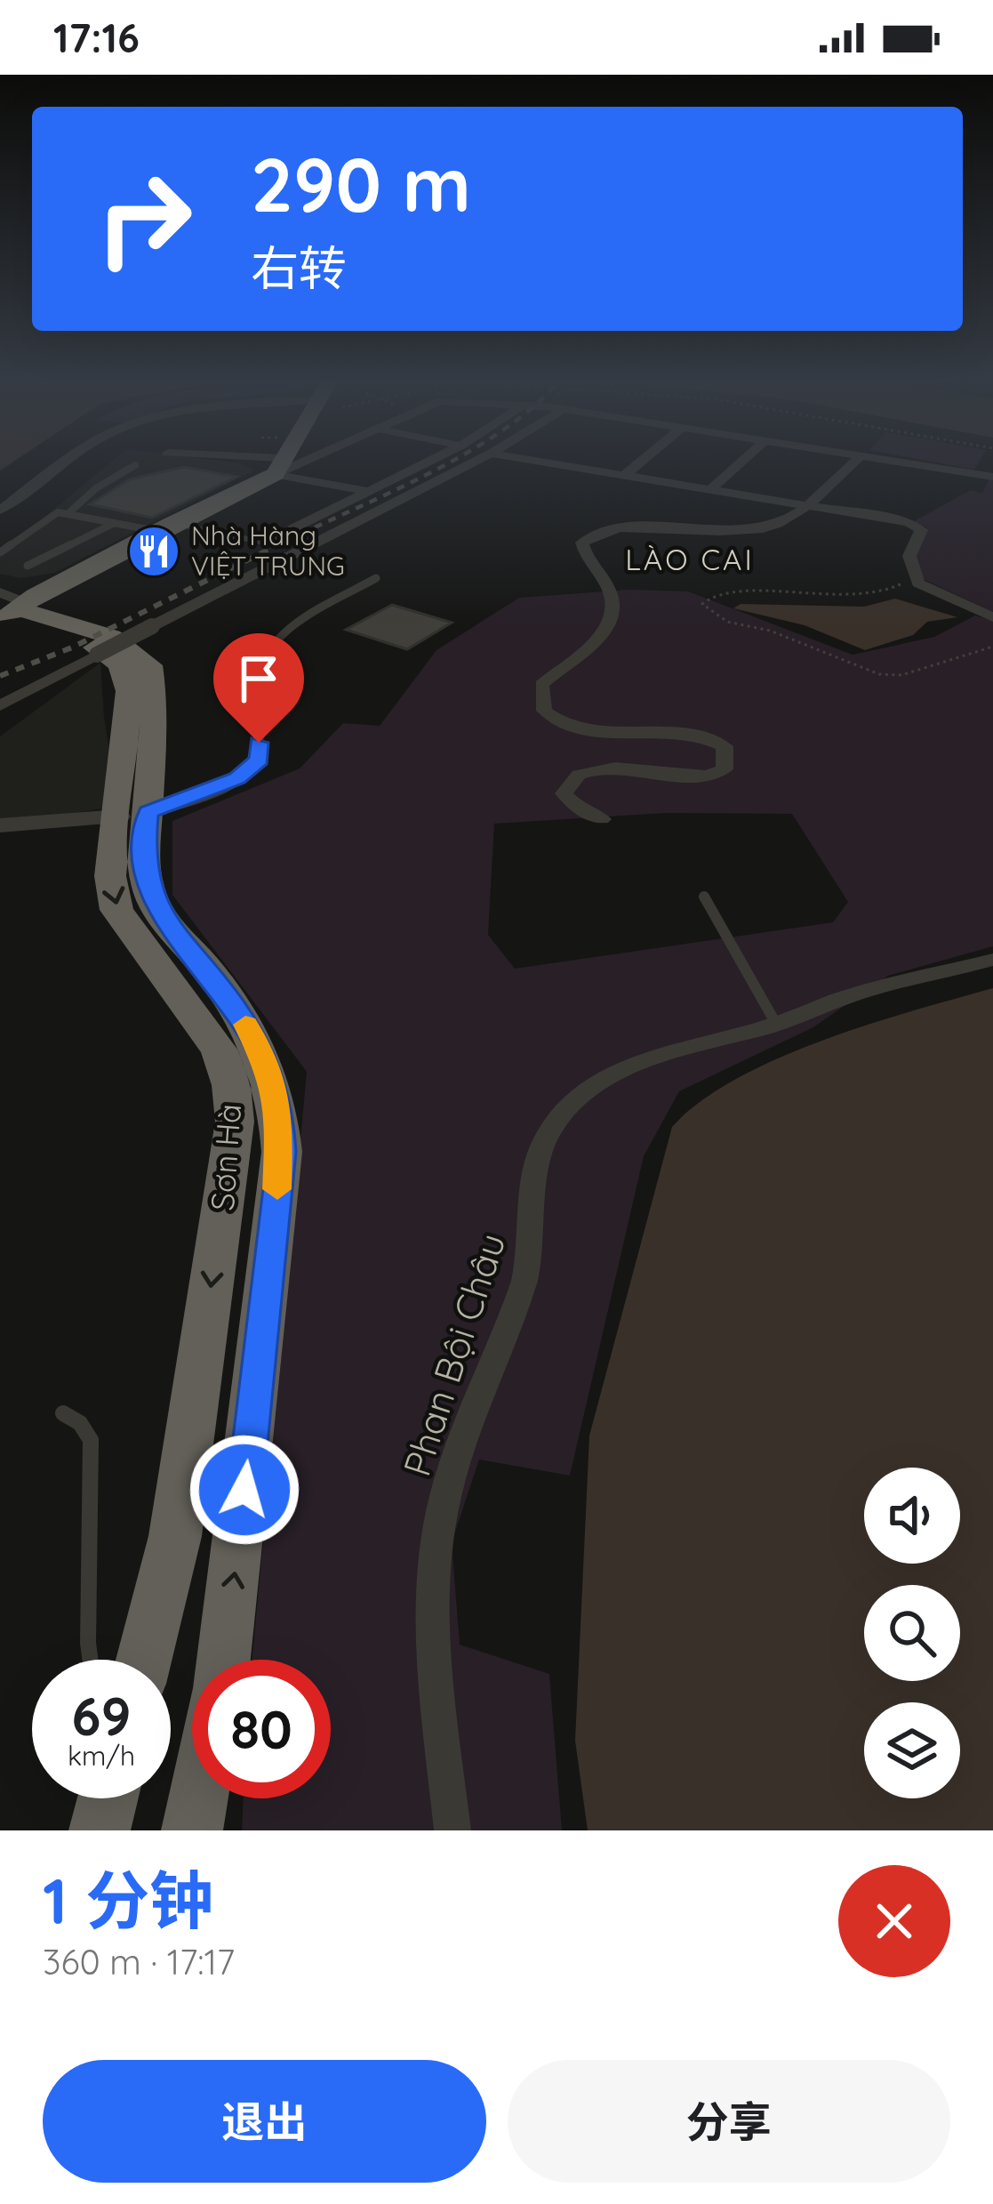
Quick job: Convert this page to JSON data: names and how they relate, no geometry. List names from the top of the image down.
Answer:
{
  "streets": {
    "highway": ["Sơn Hà"],
    "street": ["Phan Bội Châu"]
  },
  "districts": ["LÀO CAI"],
  "places": {
    "restaurant": ["Nhà Hàng VIỆT TRUNG"]
  },
  "page": {
    "status": "17:16",
    "turn": ["290 m", "右转"],
    "speed": "69 km/h",
    "limit": "80",
    "heading": ["1 分钟", "360 m · 17:17"],
    "buttons": ["退出", "分享"]
  }
}
